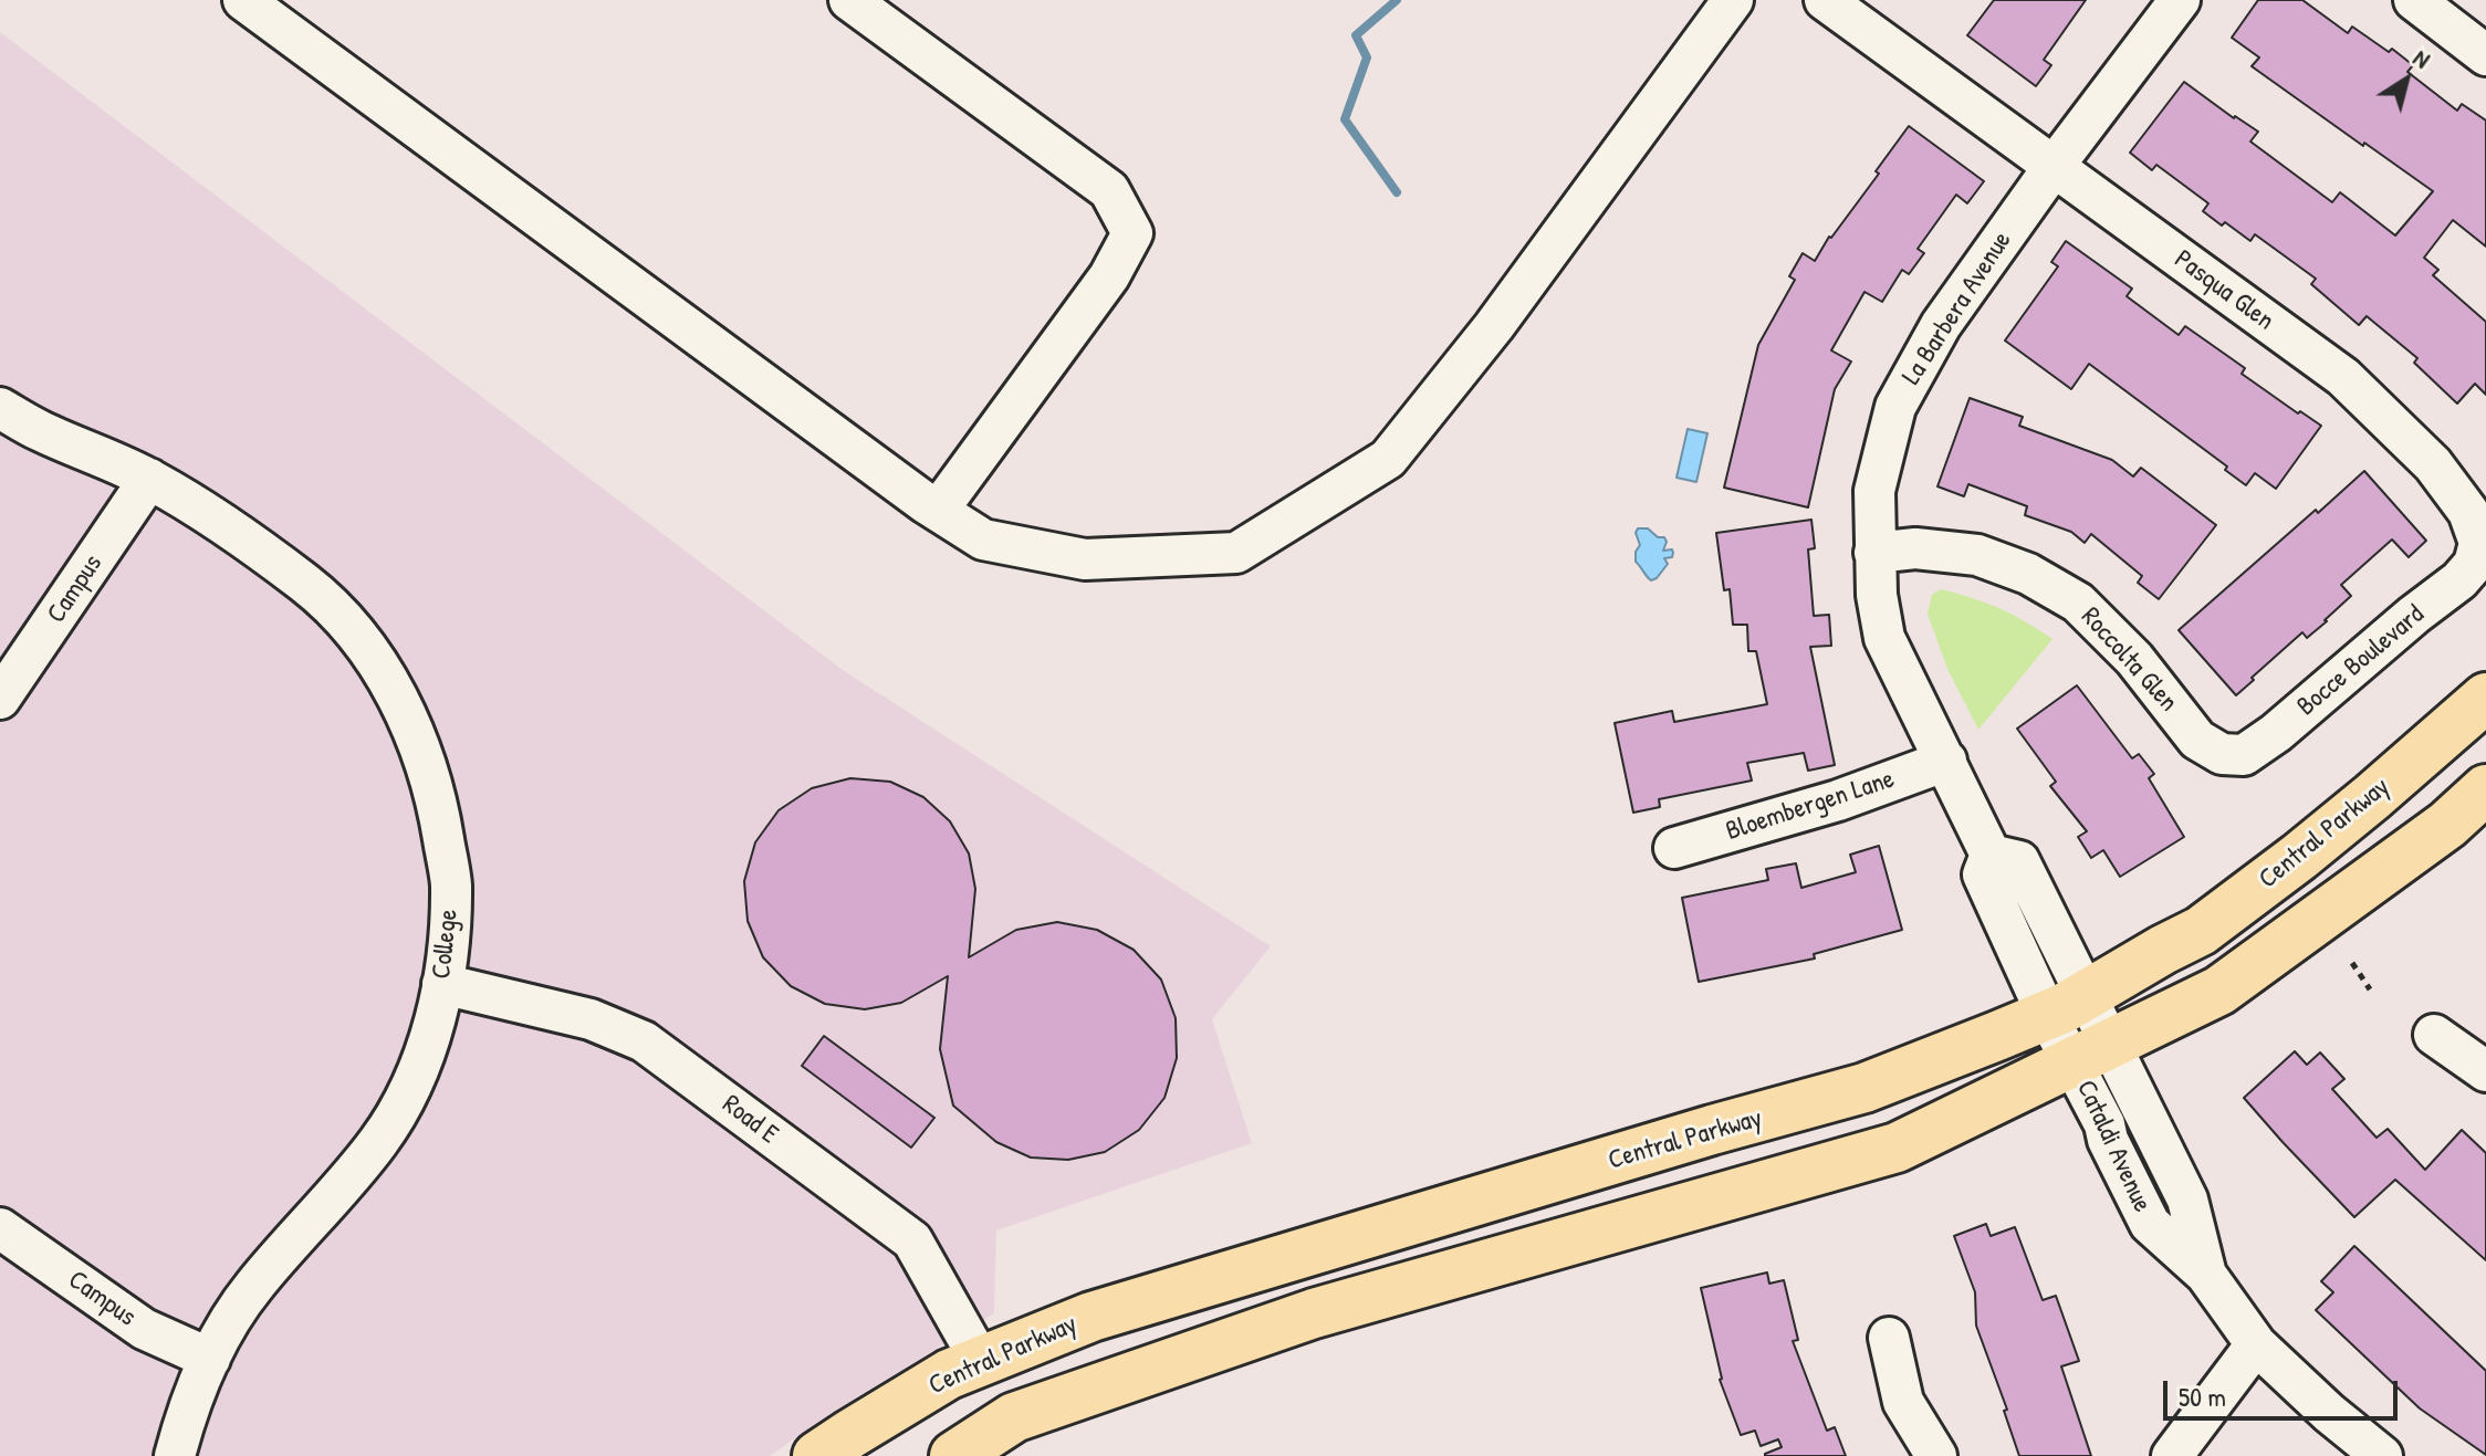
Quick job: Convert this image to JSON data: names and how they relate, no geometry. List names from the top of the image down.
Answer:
{
  "streets": {
    "main road": ["Central Parkway"],
    "street": [
      "Pasqua Glen",
      "La Barbera Avenue",
      "Campus",
      "Roccolta Glen",
      "Bocce Boulevard",
      "Bloembergen Lane",
      "College",
      "Road E",
      "Cataldi Avenue"
    ]
  },
  "crossings": [
    ["Pasqua Glen", "La Barbera Avenue"],
    ["Pasqua Glen", "Bocce Boulevard"],
    ["La Barbera Avenue", "Roccolta Glen"],
    ["La Barbera Avenue", "Bloembergen Lane"],
    ["La Barbera Avenue", "Central Parkway"],
    ["La Barbera Avenue", "Cataldi Avenue"],
    ["Campus", "College"],
    ["Roccolta Glen", "Bocce Boulevard"],
    ["Central Parkway", "Road E"],
    ["Central Parkway", "Cataldi Avenue"],
    ["College", "Road E"]
  ],
  "scale_bar": "50 m",
  "north": "top right"
}
